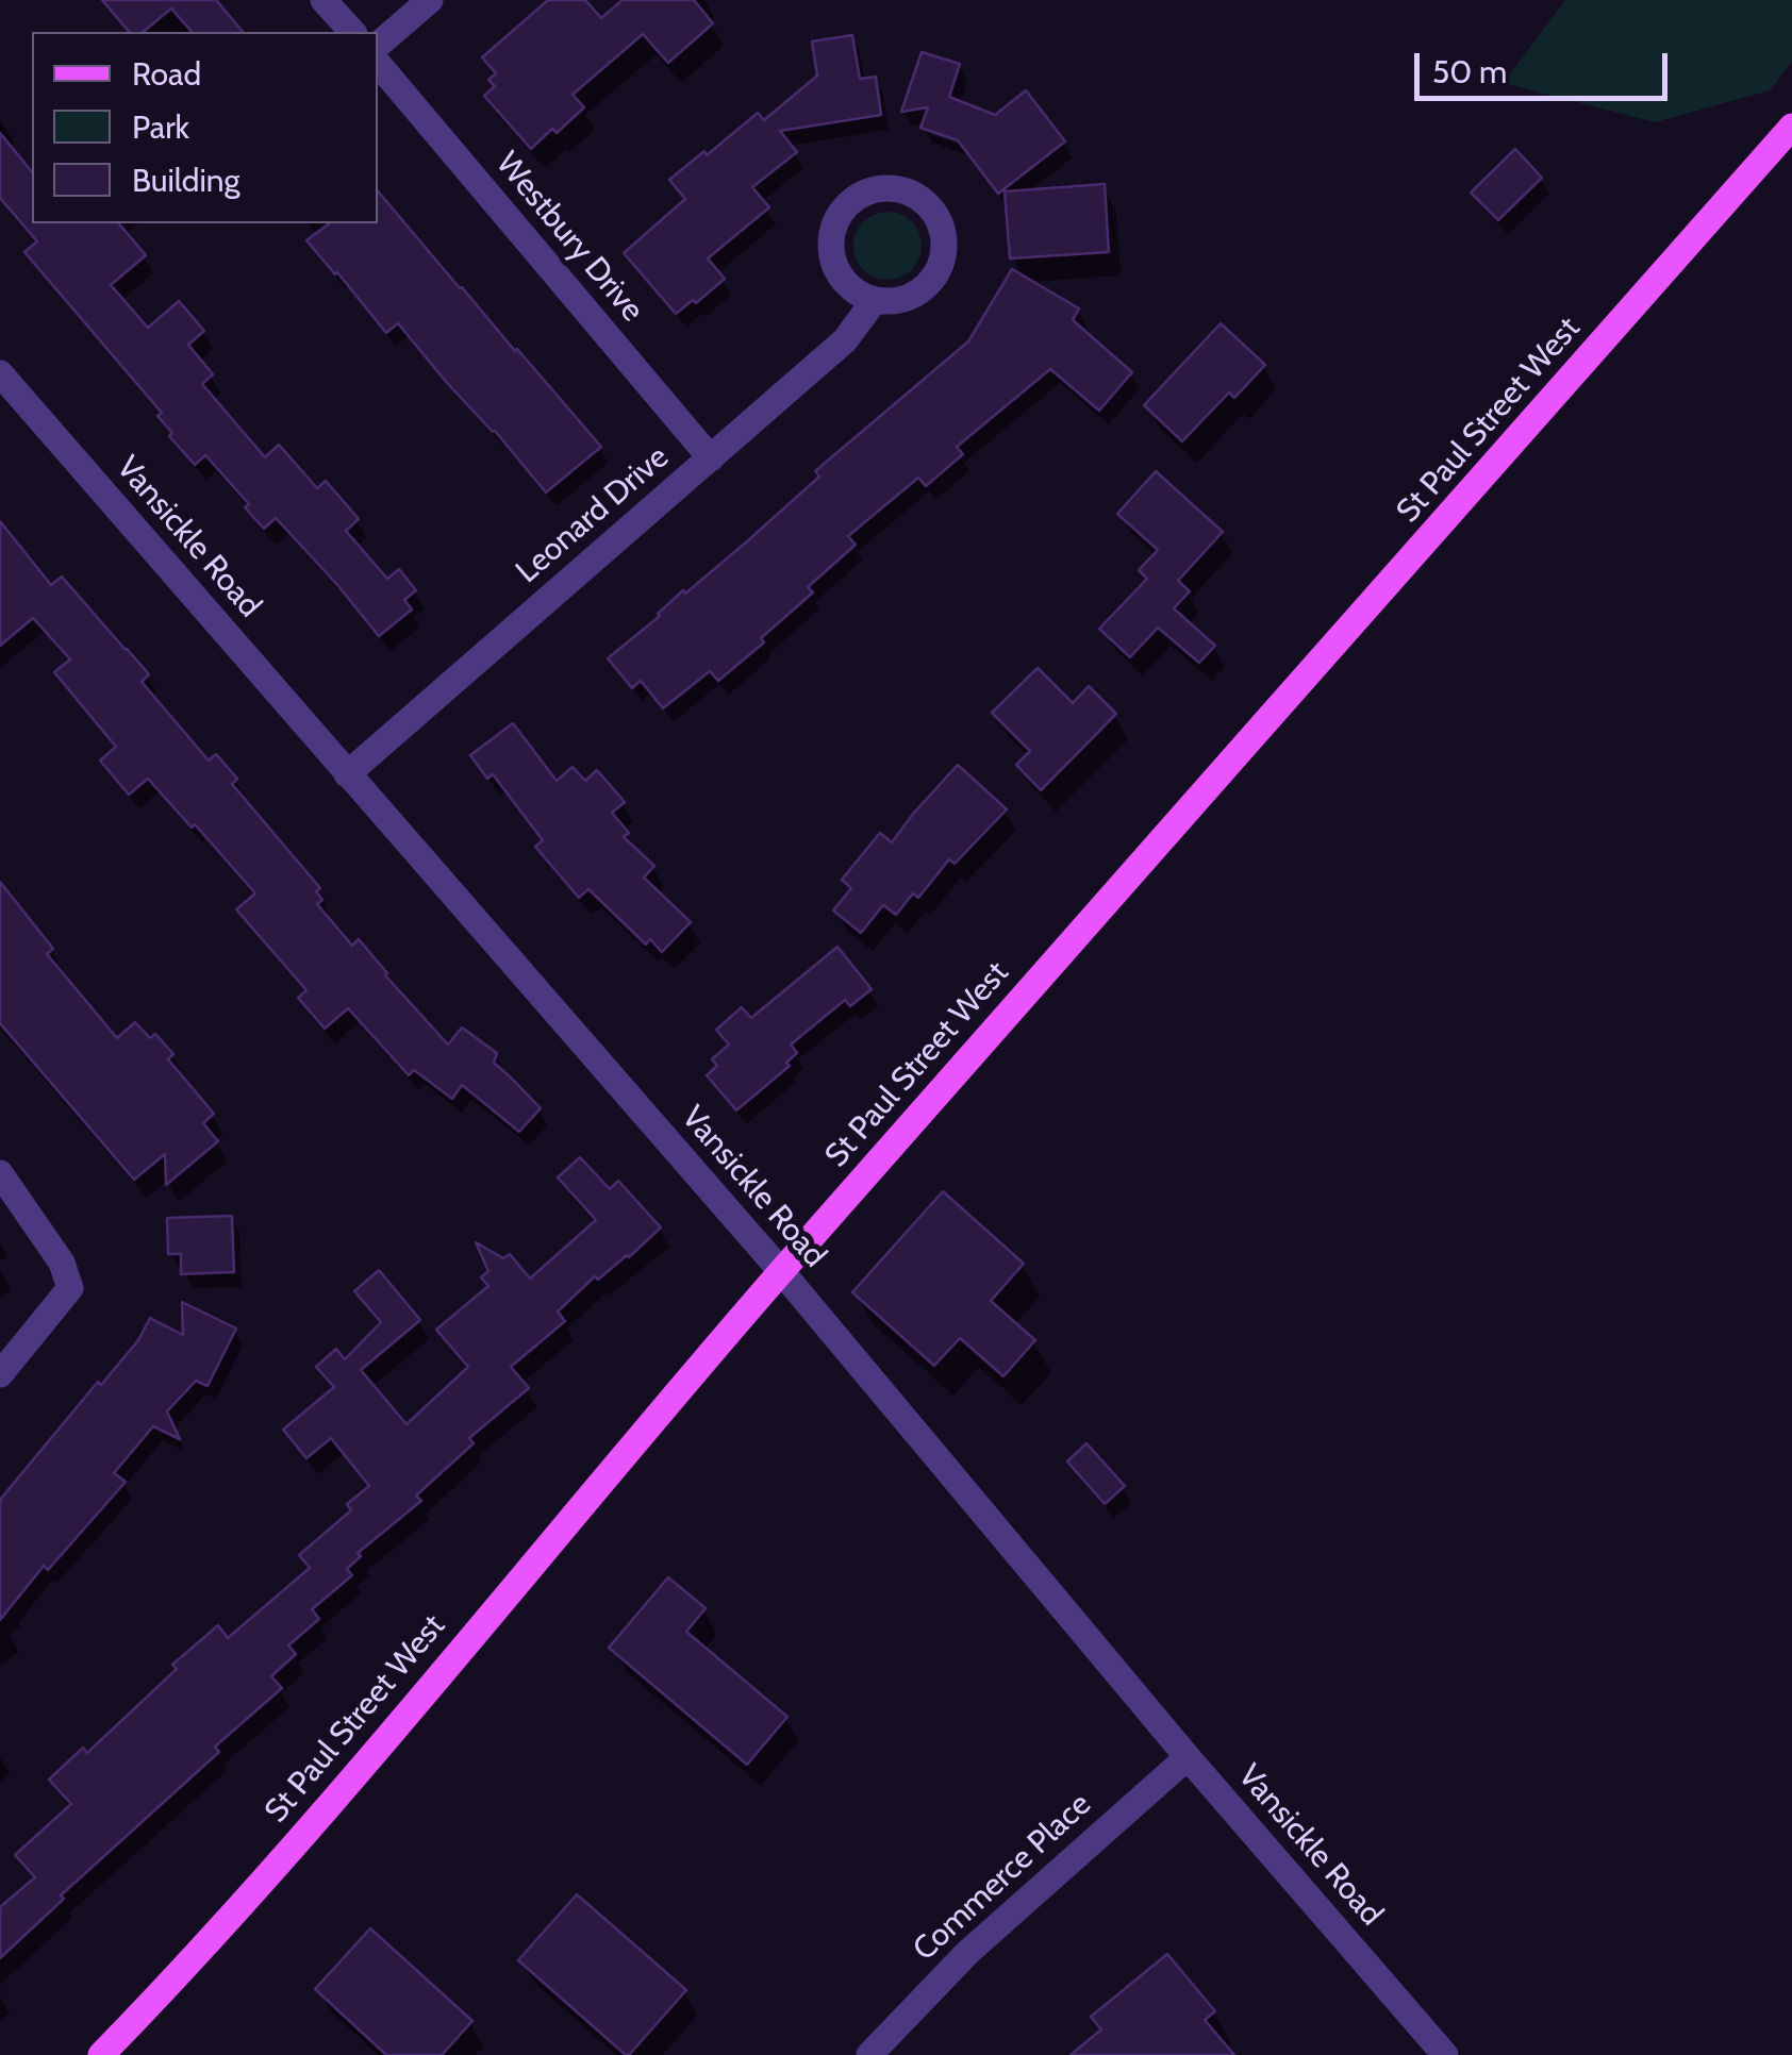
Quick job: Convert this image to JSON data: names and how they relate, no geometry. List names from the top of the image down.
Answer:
{
  "streets": {
    "main road": ["St Paul Street West"],
    "street": [
      "Westbury Drive",
      "Leonard Drive",
      "Vansickle Road",
      "Commerce Place"
    ]
  },
  "crossings": [
    ["Westbury Drive", "Leonard Drive"],
    ["St Paul Street West", "Vansickle Road"],
    ["Leonard Drive", "Vansickle Road"],
    ["Vansickle Road", "Commerce Place"]
  ],
  "legend": ["Road", "Park", "Building"],
  "scale_bar": "50 m"
}
